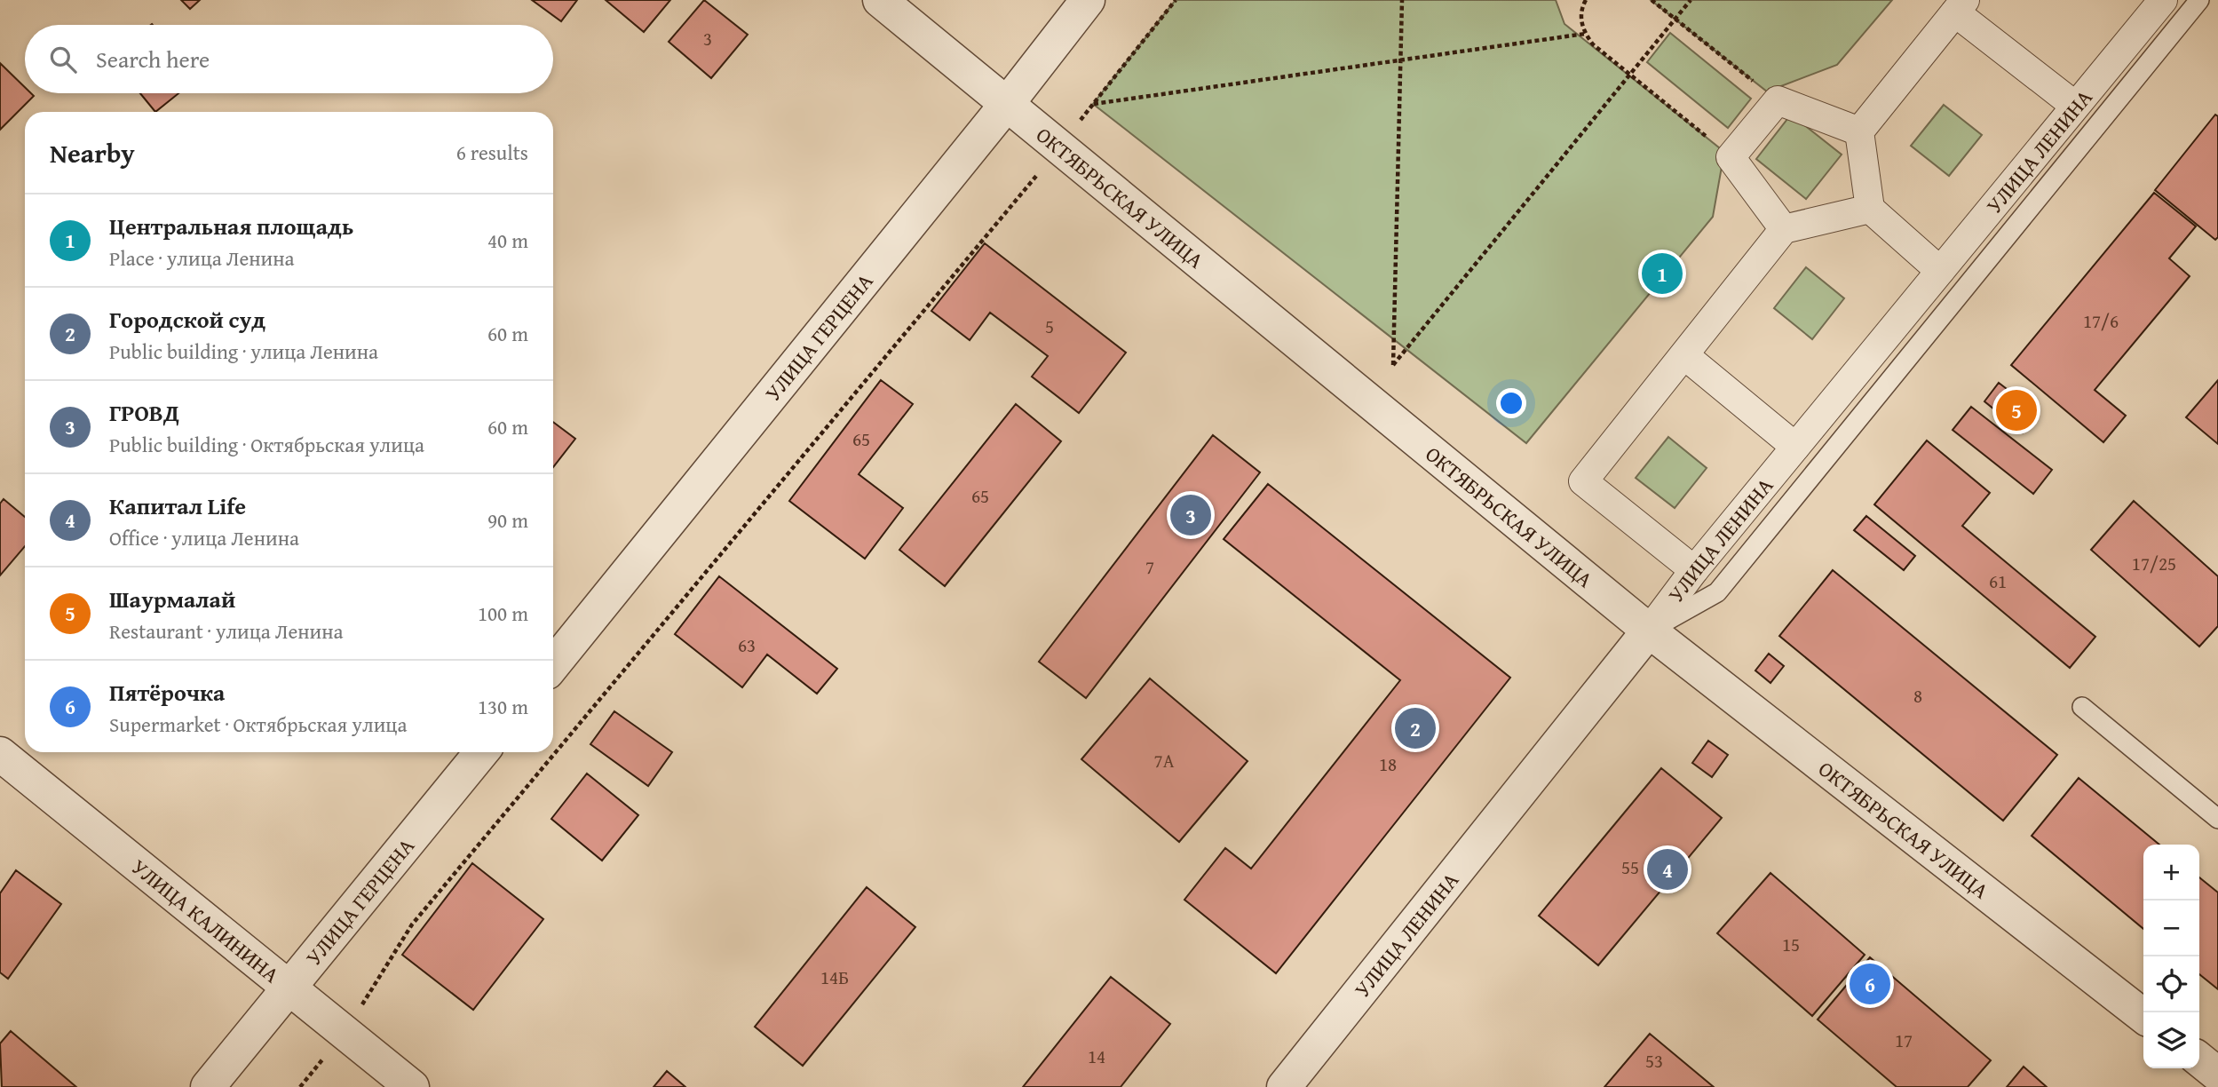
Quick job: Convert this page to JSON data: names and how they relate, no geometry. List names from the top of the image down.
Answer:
{
  "streets": {
    "street": [
      "УЛИЦА ЛЕНИНА",
      "ОКТЯБРЬСКАЯ УЛИЦА",
      "УЛИЦА ГЕРЦЕНА",
      "УЛИЦА КАЛИНИНА"
    ]
  },
  "crossings": [
    ["УЛИЦА ЛЕНИНА", "ОКТЯБРЬСКАЯ УЛИЦА"],
    ["ОКТЯБРЬСКАЯ УЛИЦА", "УЛИЦА ГЕРЦЕНА"],
    ["УЛИЦА ГЕРЦЕНА", "УЛИЦА КАЛИНИНА"]
  ],
  "house_numbers": [
    "3",
    "17/6",
    "5",
    "65",
    "65",
    "17/25",
    "7",
    "61",
    "63",
    "8",
    "7А",
    "18",
    "55",
    "15",
    "14Б",
    "17",
    "14",
    "53"
  ],
  "page": {
    "search": "Search here",
    "heading": ["Nearby", "6 results"],
    "list": [
      {
        "mark": "1",
        "name": "Центральная площадь",
        "note": "Place · улица Ленина",
        "value": "40 m"
      },
      {
        "mark": "2",
        "name": "Городской суд",
        "note": "Public building · улица Ленина",
        "value": "60 m"
      },
      {
        "mark": "3",
        "name": "ГРОВД",
        "note": "Public building · Октябрьская улица",
        "value": "60 m"
      },
      {
        "mark": "4",
        "name": "Капитал Life",
        "note": "Office · улица Ленина",
        "value": "90 m"
      },
      {
        "mark": "5",
        "name": "Шаурмалай",
        "note": "Restaurant · улица Ленина",
        "value": "100 m"
      },
      {
        "mark": "6",
        "name": "Пятёрочка",
        "note": "Supermarket · Октябрьская улица",
        "value": "130 m"
      }
    ],
    "pins": [
      "1",
      "5",
      "3",
      "2",
      "4",
      "6"
    ],
    "map_buttons": ["+", "−"]
  }
}
